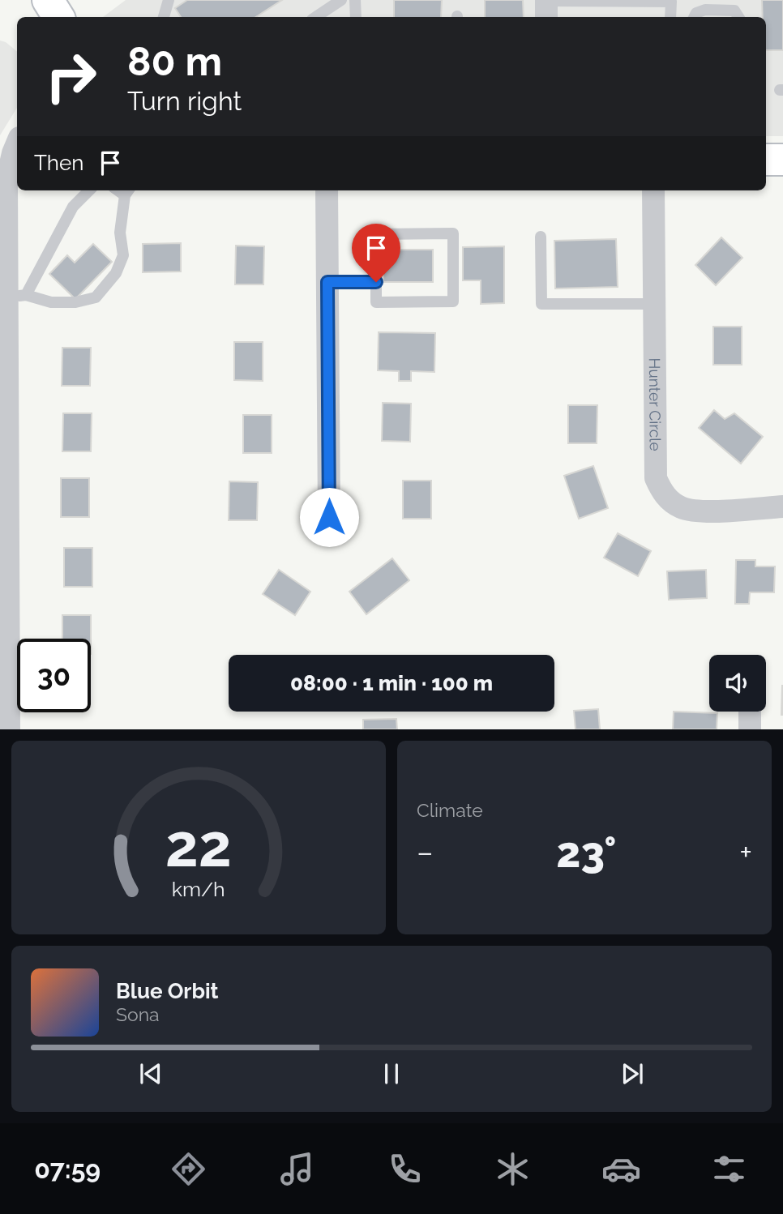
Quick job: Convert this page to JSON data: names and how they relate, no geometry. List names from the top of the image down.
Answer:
{
  "streets": {
    "street": ["Hunter Circle"]
  },
  "page": {
    "turn": ["80 m", "Turn right"],
    "then": "Then",
    "limit": "30",
    "trip": "08:00 · 1 min · 100 m",
    "tile": "Climate",
    "heat": ["−", "23°", "+"],
    "song": ["Blue Orbit", "Sona"],
    "tabs": "07:59",
    "gauge": ["22", "km/h"]
  }
}
